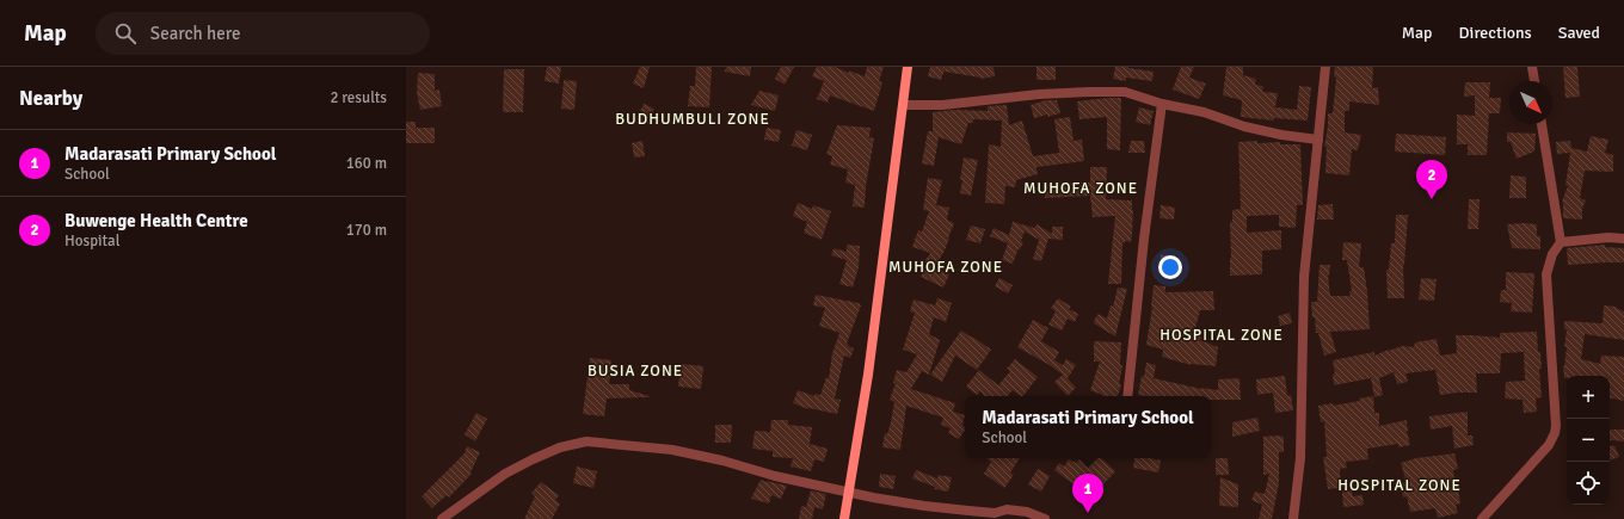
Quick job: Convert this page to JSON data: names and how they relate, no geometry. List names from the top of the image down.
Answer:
{
  "districts": [
    "BUDHUMBULI ZONE",
    "MUHOFA ZONE",
    "MUHOFA ZONE",
    "HOSPITAL ZONE",
    "BUSIA ZONE",
    "HOSPITAL ZONE"
  ],
  "north": "bottom right",
  "page": {
    "header": "Map",
    "search": "Search here",
    "nav": ["Map", "Directions", "Saved"],
    "heading": ["Nearby", "2 results"],
    "list": [
      {
        "mark": "1",
        "name": "Madarasati Primary School",
        "note": "School",
        "value": "160 m"
      },
      {
        "mark": "2",
        "name": "Buwenge Health Centre",
        "note": "Hospital",
        "value": "170 m"
      }
    ],
    "pins": ["2", "1"],
    "map_buttons": ["+", "−"],
    "popup": ["Madarasati Primary School", "School"]
  }
}
